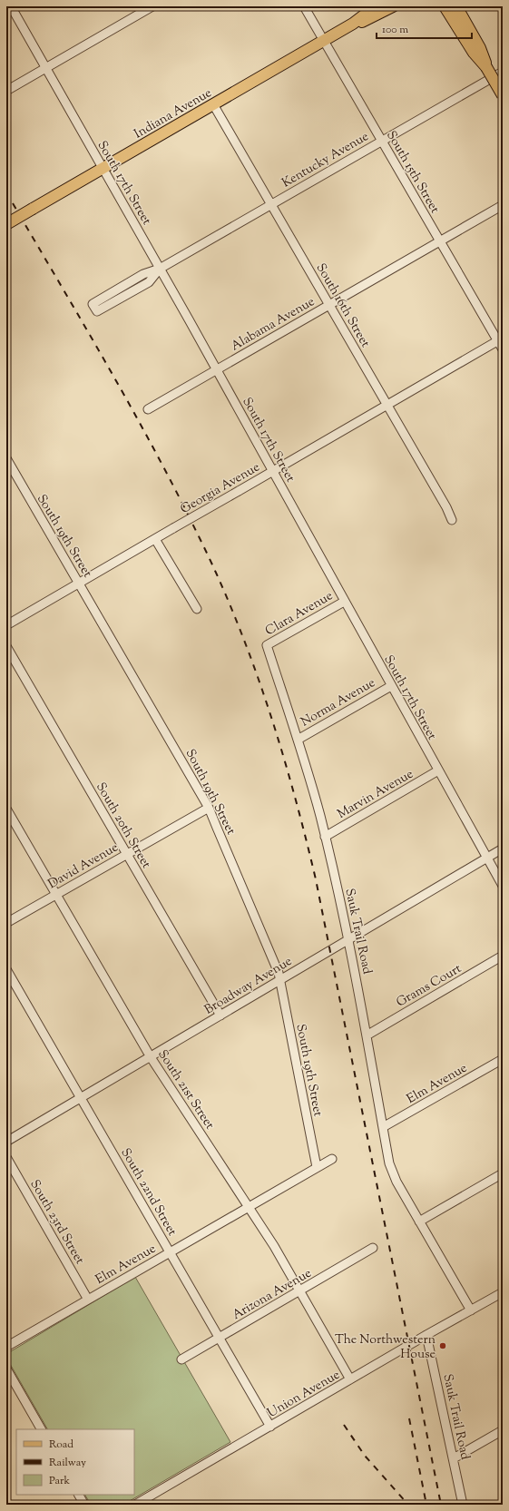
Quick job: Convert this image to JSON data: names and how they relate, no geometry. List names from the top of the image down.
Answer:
{
  "streets": {
    "main road": ["Indiana Avenue"],
    "street": [
      "Kentucky Avenue",
      "South 15th Street",
      "South 17th Street",
      "South 16th Street",
      "Alabama Avenue",
      "Georgia Avenue",
      "South 19th Street",
      "Clara Avenue",
      "Norma Avenue",
      "Marvin Avenue",
      "South 20th Street",
      "David Avenue",
      "Sauk Trail Road",
      "Broadway Avenue",
      "Grams Court",
      "Elm Avenue",
      "South 21st Street",
      "South 22nd Street",
      "South 23rd Street",
      "Arizona Avenue",
      "Union Avenue"
    ]
  },
  "crossings": [
    ["Indiana Avenue", "South 15th Street"],
    ["Indiana Avenue", "South 17th Street"],
    ["Indiana Avenue", "South 16th Street"],
    ["Kentucky Avenue", "South 15th Street"],
    ["Kentucky Avenue", "South 17th Street"],
    ["Kentucky Avenue", "South 16th Street"],
    ["South 15th Street", "Alabama Avenue"],
    ["South 15th Street", "Georgia Avenue"],
    ["South 17th Street", "Alabama Avenue"],
    ["South 17th Street", "Georgia Avenue"],
    ["South 17th Street", "Clara Avenue"],
    ["South 17th Street", "Norma Avenue"],
    ["South 17th Street", "Marvin Avenue"],
    ["South 17th Street", "Broadway Avenue"],
    ["South 16th Street", "Alabama Avenue"],
    ["South 16th Street", "Georgia Avenue"],
    ["Georgia Avenue", "South 19th Street"],
    ["South 19th Street", "David Avenue"],
    ["South 19th Street", "Broadway Avenue"],
    ["South 19th Street", "Elm Avenue"],
    ["Clara Avenue", "Sauk Trail Road"],
    ["Norma Avenue", "Sauk Trail Road"],
    ["Marvin Avenue", "Sauk Trail Road"],
    ["South 20th Street", "David Avenue"],
    ["South 20th Street", "Broadway Avenue"],
    ["David Avenue", "South 21st Street"],
    ["Sauk Trail Road", "Broadway Avenue"],
    ["Sauk Trail Road", "Grams Court"],
    ["Sauk Trail Road", "Elm Avenue"],
    ["Sauk Trail Road", "Union Avenue"],
    ["Broadway Avenue", "South 21st Street"],
    ["Broadway Avenue", "South 22nd Street"],
    ["Elm Avenue", "South 21st Street"],
    ["Elm Avenue", "South 22nd Street"],
    ["Elm Avenue", "South 23rd Street"],
    ["South 21st Street", "Arizona Avenue"],
    ["South 21st Street", "Union Avenue"],
    ["South 22nd Street", "Arizona Avenue"],
    ["South 22nd Street", "Union Avenue"]
  ],
  "places": ["The Northwestern House"],
  "legend": ["Road", "Railway", "Park"],
  "scale_bar": "100 m"
}
